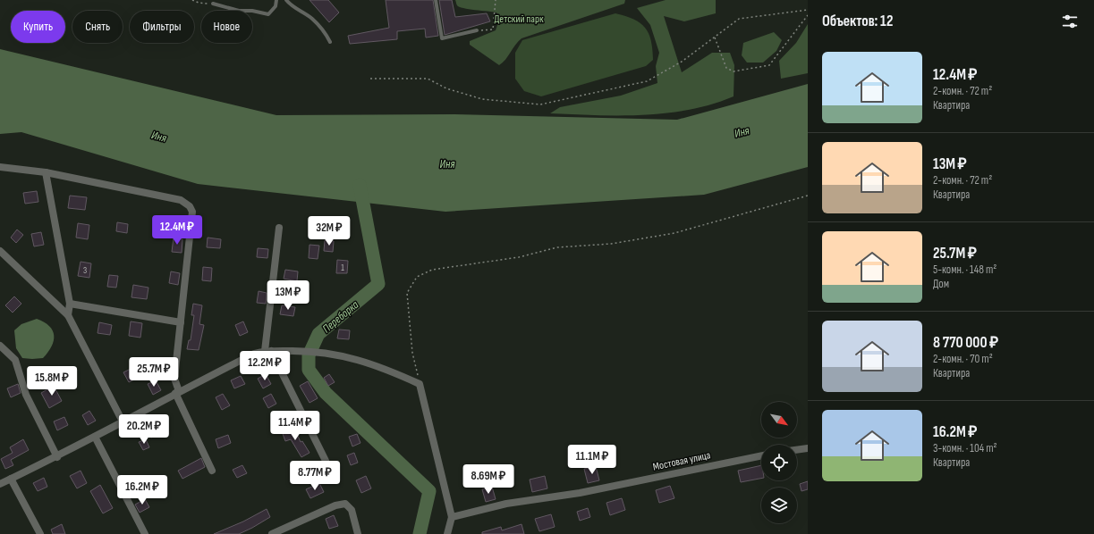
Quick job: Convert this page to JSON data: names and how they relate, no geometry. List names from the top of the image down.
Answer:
{
  "streets": {
    "street": ["Мостовая улица"]
  },
  "water": ["Иня", "Переборка"],
  "parks": ["Детский парк"],
  "house_numbers": ["1", "3"],
  "north": "bottom right",
  "page": {
    "heading": "Объектов: 12",
    "chip": [
      "Купить",
      "Снять",
      "Фильтры",
      "Новое"
    ],
    "list": [
      {
        "name": "12.4M ₽",
        "note": "2-комн. · 72 m² · Квартира"
      },
      {
        "name": "13M ₽",
        "note": "2-комн. · 72 m² · Квартира"
      },
      {
        "name": "25.7M ₽",
        "note": "5-комн. · 148 m² · Дом"
      },
      {
        "name": "8 770 000 ₽",
        "note": "2-комн. · 70 m² · Квартира"
      },
      {
        "name": "16.2M ₽",
        "note": "3-комн. · 104 m² · Квартира"
      }
    ],
    "price": [
      "12.4M ₽",
      "32M ₽",
      "13M ₽",
      "12.2M ₽",
      "25.7M ₽",
      "15.8M ₽",
      "11.4M ₽",
      "20.2M ₽",
      "11.1M ₽",
      "8.77M ₽",
      "8.69M ₽",
      "16.2M ₽"
    ]
  }
}
